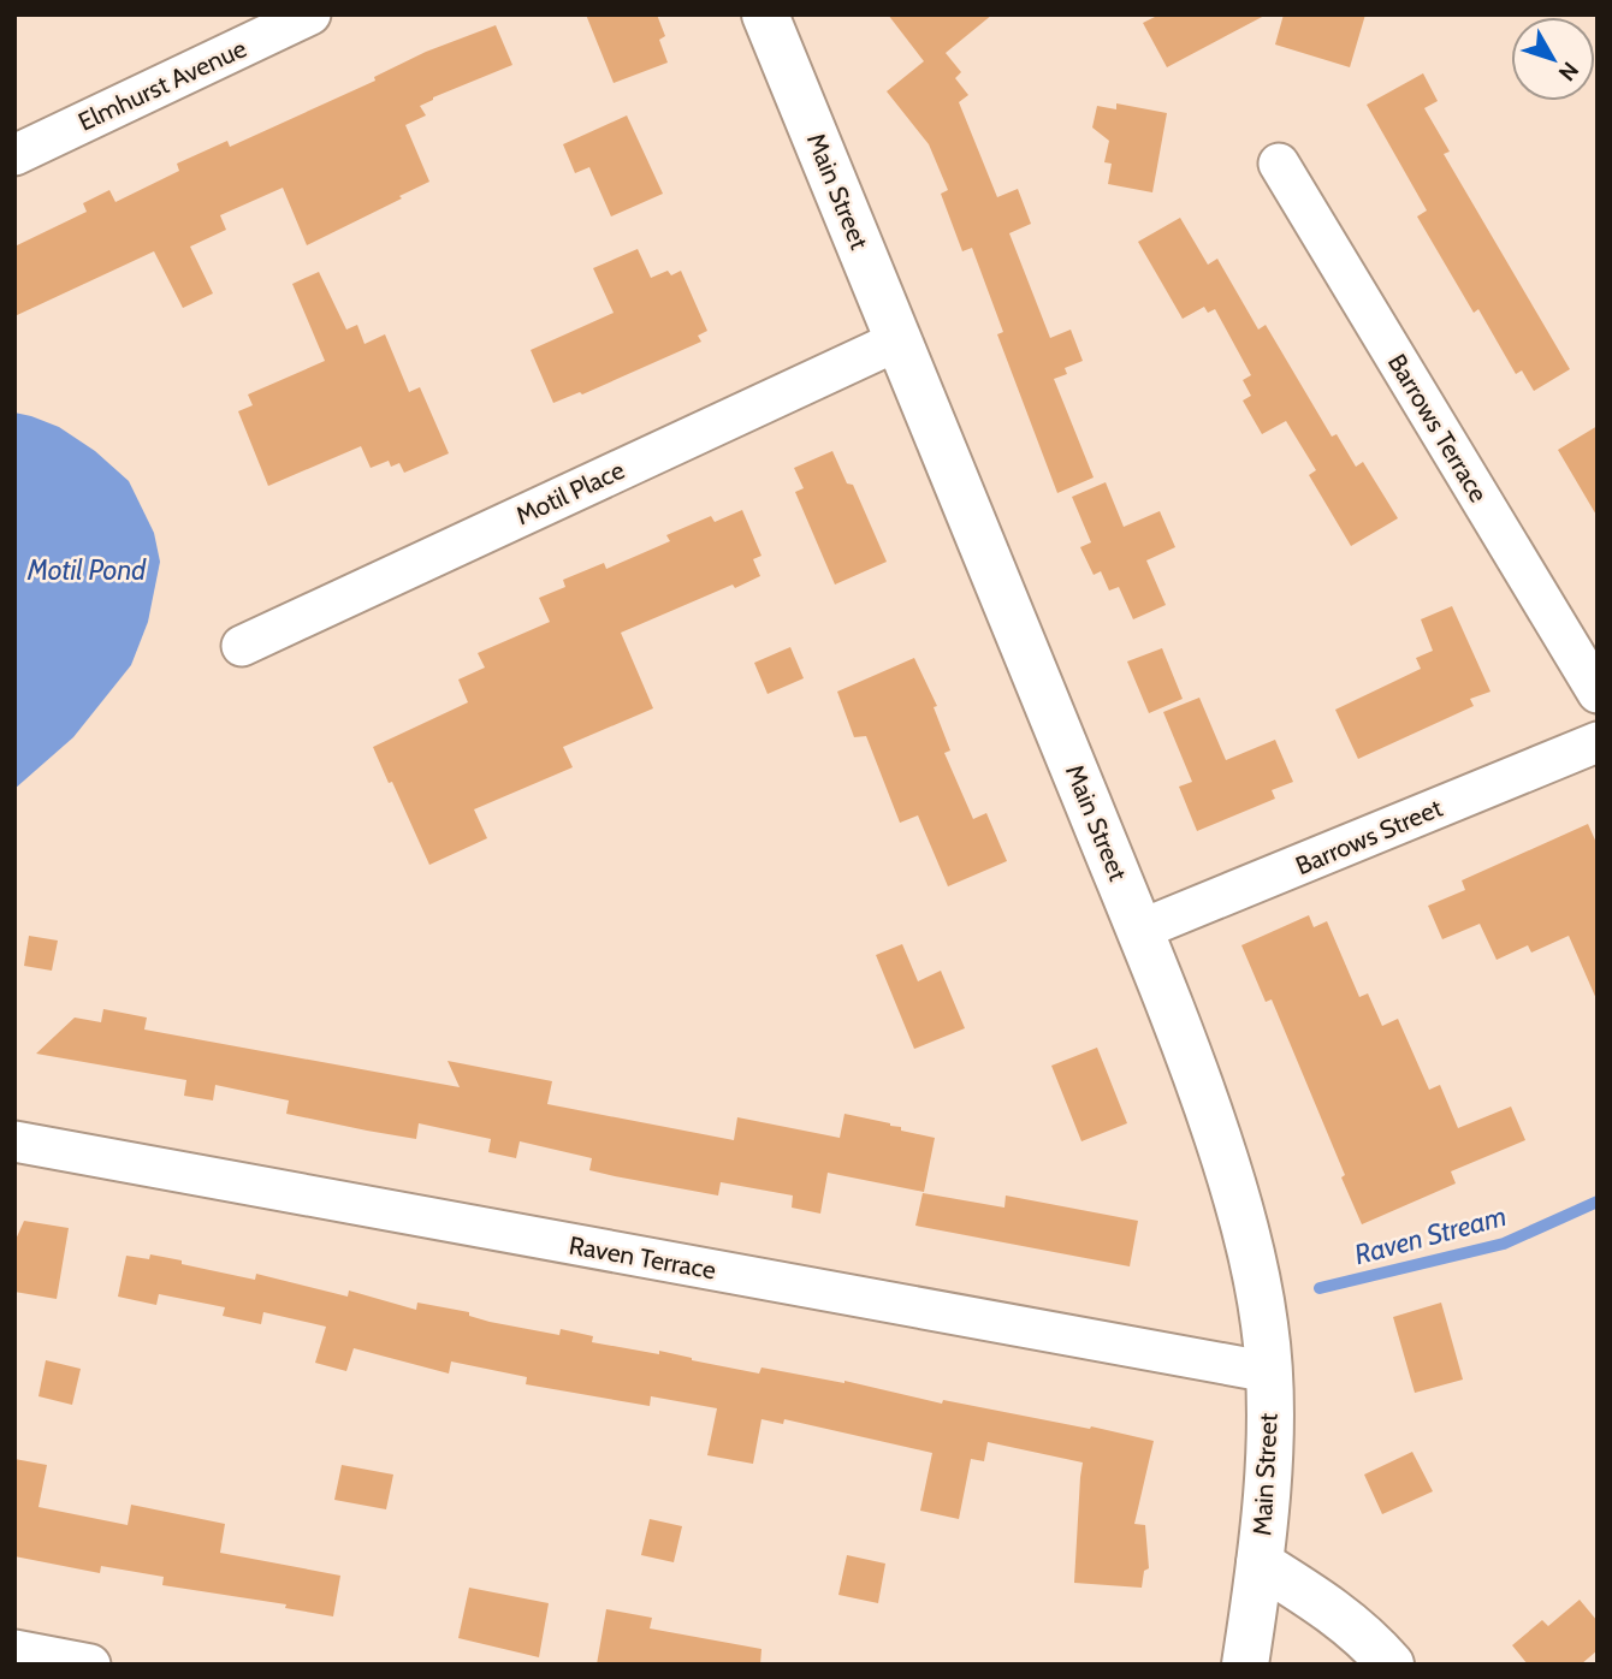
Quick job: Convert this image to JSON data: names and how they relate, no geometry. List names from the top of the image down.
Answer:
{
  "streets": {
    "main road": ["Main Street"],
    "street": [
      "Elmhurst Avenue",
      "Barrows Terrace",
      "Motil Place",
      "Barrows Street",
      "Raven Terrace"
    ]
  },
  "crossings": [
    ["Main Street", "Motil Place"],
    ["Main Street", "Barrows Street"],
    ["Main Street", "Raven Terrace"]
  ],
  "water": ["Motil Pond", "Raven Stream"],
  "north": "bottom right"
}
